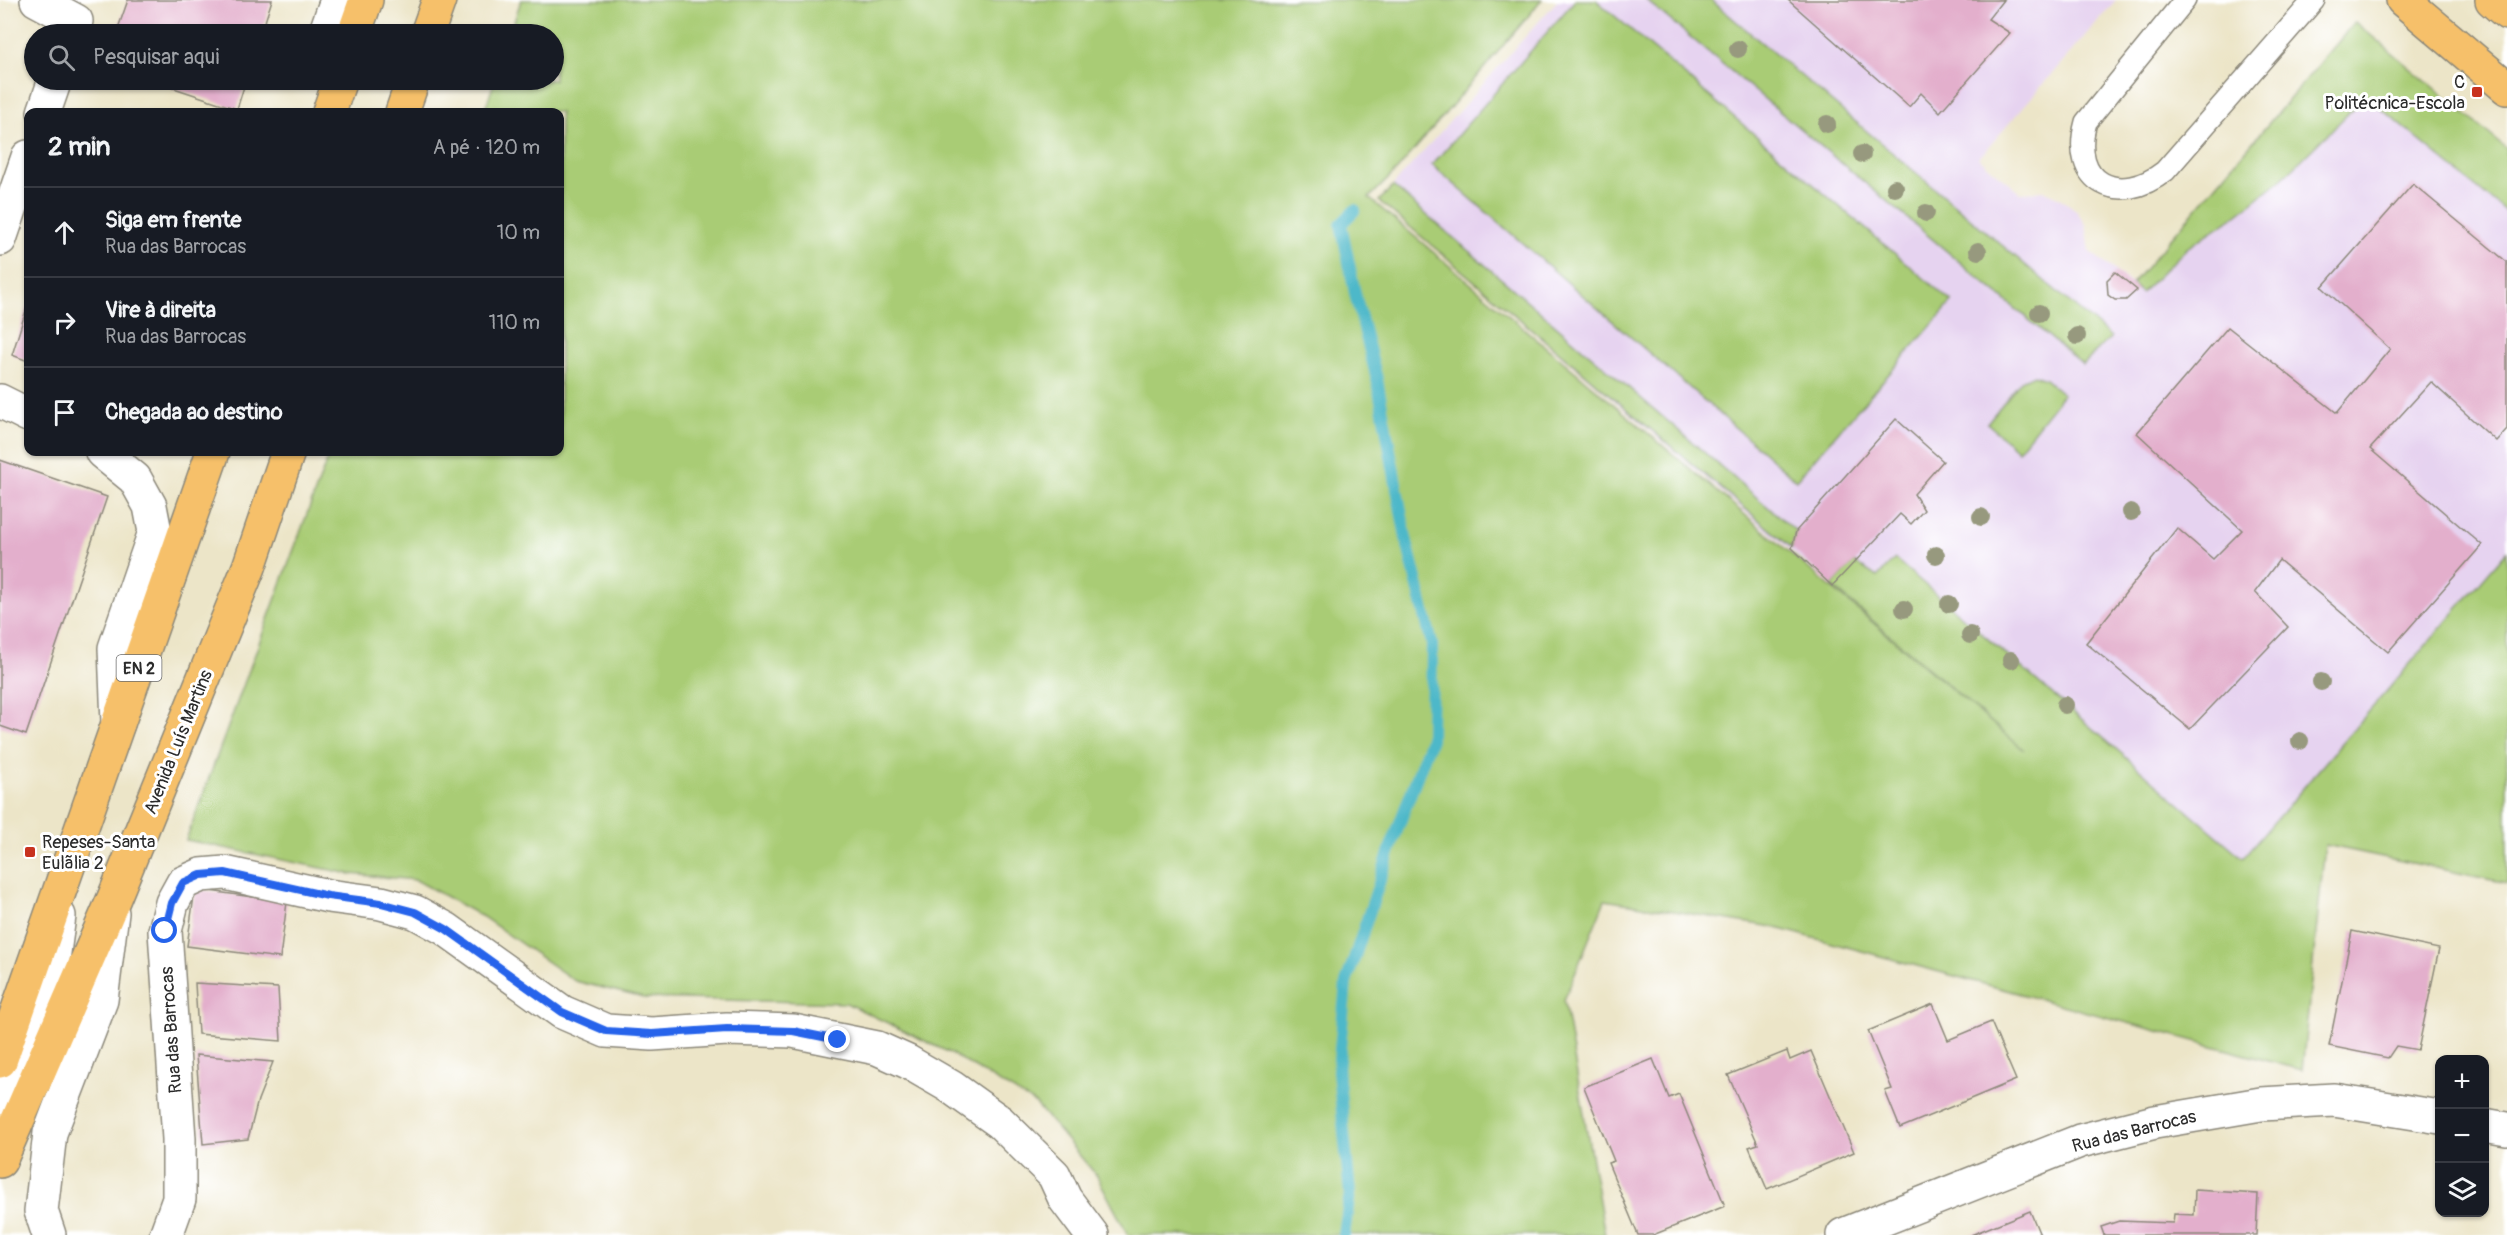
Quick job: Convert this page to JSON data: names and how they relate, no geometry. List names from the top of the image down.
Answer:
{
  "streets": {
    "main road": ["EN 2", "Avenida Luís Martins"],
    "street": ["Rua das Barrocas"]
  },
  "places": {
    "transit": ["C Politécnica-Escola", "Repeses-Santa Eulãlia 2"]
  },
  "page": {
    "search": "Pesquisar aqui",
    "heading": ["2 min", "A pé · 120 m"],
    "list": [
      ["Siga em frente", "Rua das Barrocas", "10 m"],
      ["Vire à direita", "Rua das Barrocas", "110 m"],
      "Chegada ao destino"
    ],
    "map_buttons": ["+", "−"]
  }
}
